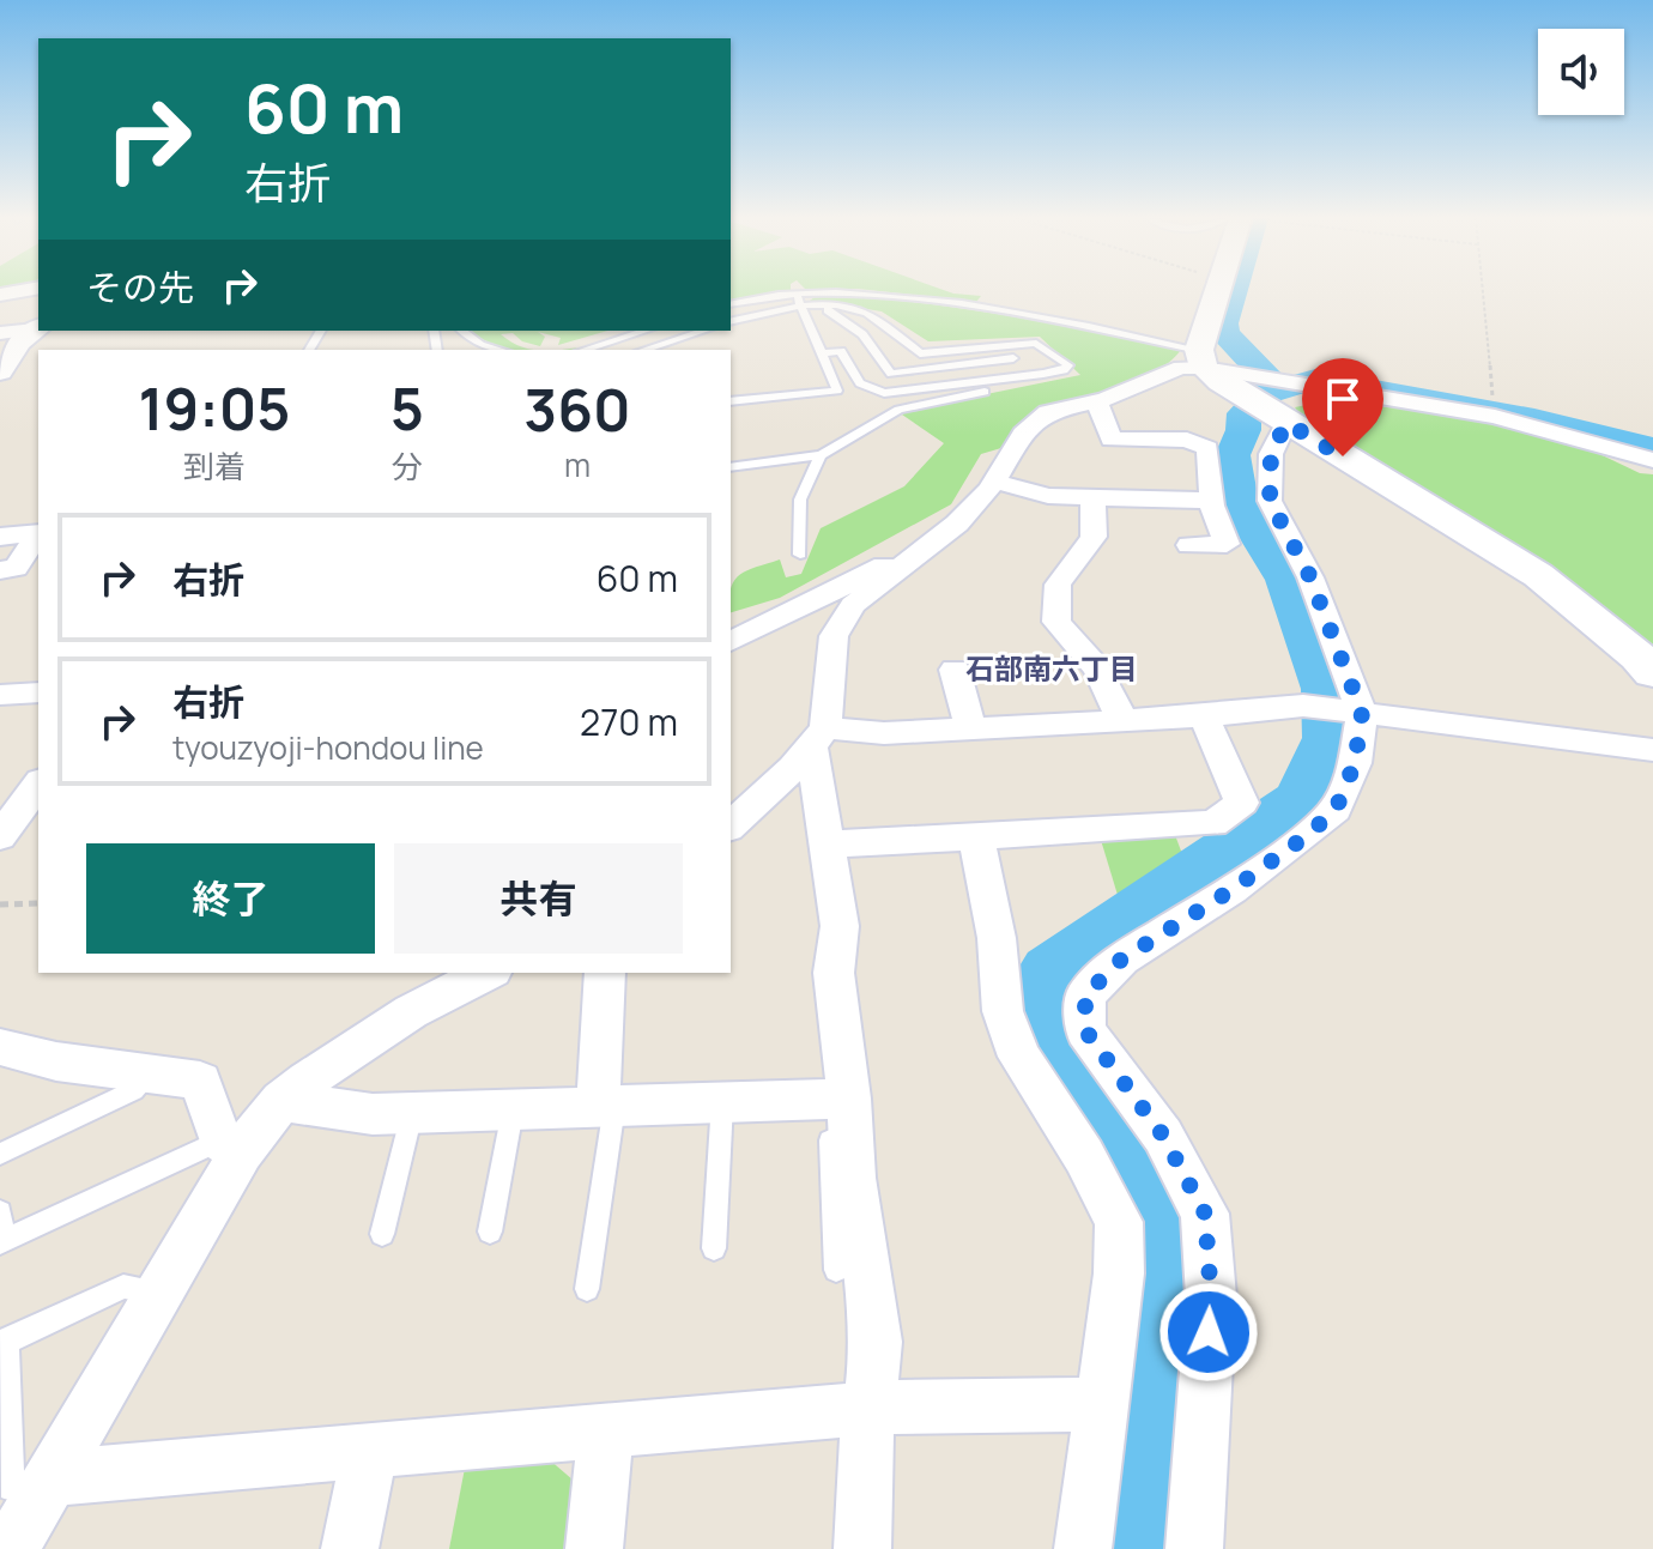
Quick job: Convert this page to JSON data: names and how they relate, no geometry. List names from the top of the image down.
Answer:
{
  "districts": ["石部南六丁目"],
  "page": {
    "turn": ["60 m", "右折"],
    "then": "その先",
    "eta": [
      "19:05",
      "到着",
      "5",
      "分",
      "360",
      "m"
    ],
    "list": [
      {
        "name": "右折",
        "value": "60 m"
      },
      {
        "name": "右折",
        "note": "tyouzyoji-hondou line",
        "value": "270 m"
      }
    ],
    "buttons": ["終了", "共有"]
  }
}
